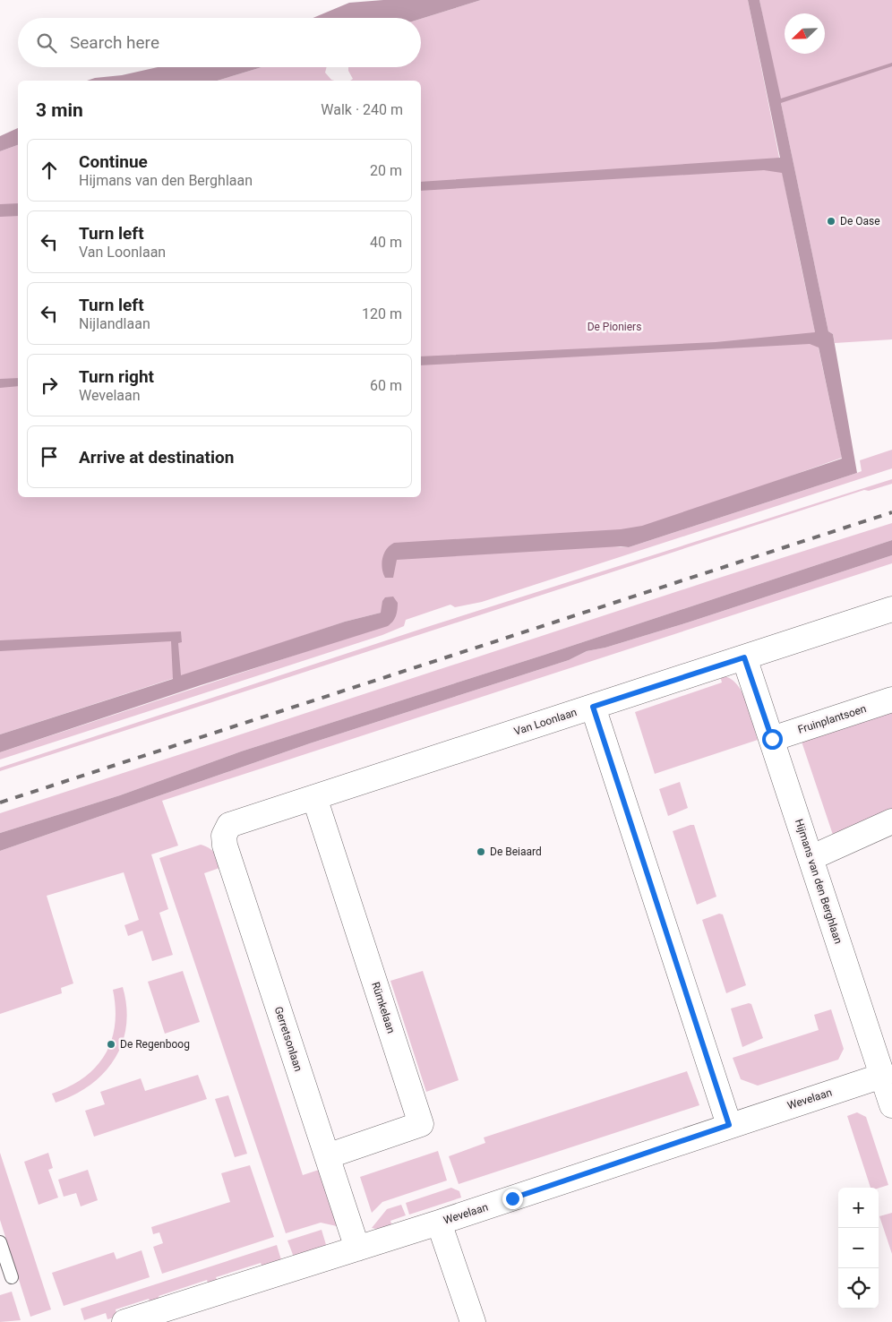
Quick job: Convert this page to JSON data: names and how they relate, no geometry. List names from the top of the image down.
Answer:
{
  "streets": {
    "street": [
      "Fruinplantsoen",
      "Van Loonlaan",
      "Hijmans van den Berghlaan",
      "Rümkelaan",
      "Gerretsonlaan",
      "Wevelaan"
    ]
  },
  "crossings": [
    ["Fruinplantsoen", "Hijmans van den Berghlaan"],
    ["Van Loonlaan", "Hijmans van den Berghlaan"],
    ["Van Loonlaan", "Rümkelaan"],
    ["Van Loonlaan", "Gerretsonlaan"],
    ["Hijmans van den Berghlaan", "Wevelaan"],
    ["Rümkelaan", "Gerretsonlaan"],
    ["Gerretsonlaan", "Wevelaan"]
  ],
  "parks": ["De Pioniers"],
  "places": ["De Oase", "De Beiaard", "De Regenboog"],
  "north": "bottom left",
  "page": {
    "search": "Search here",
    "heading": ["3 min", "Walk · 240 m"],
    "list": [
      ["Continue", "Hijmans van den Berghlaan", "20 m"],
      ["Turn left", "Van Loonlaan", "40 m"],
      ["Turn left", "Nijlandlaan", "120 m"],
      ["Turn right", "Wevelaan", "60 m"],
      "Arrive at destination"
    ],
    "map_buttons": ["+", "−"]
  }
}
